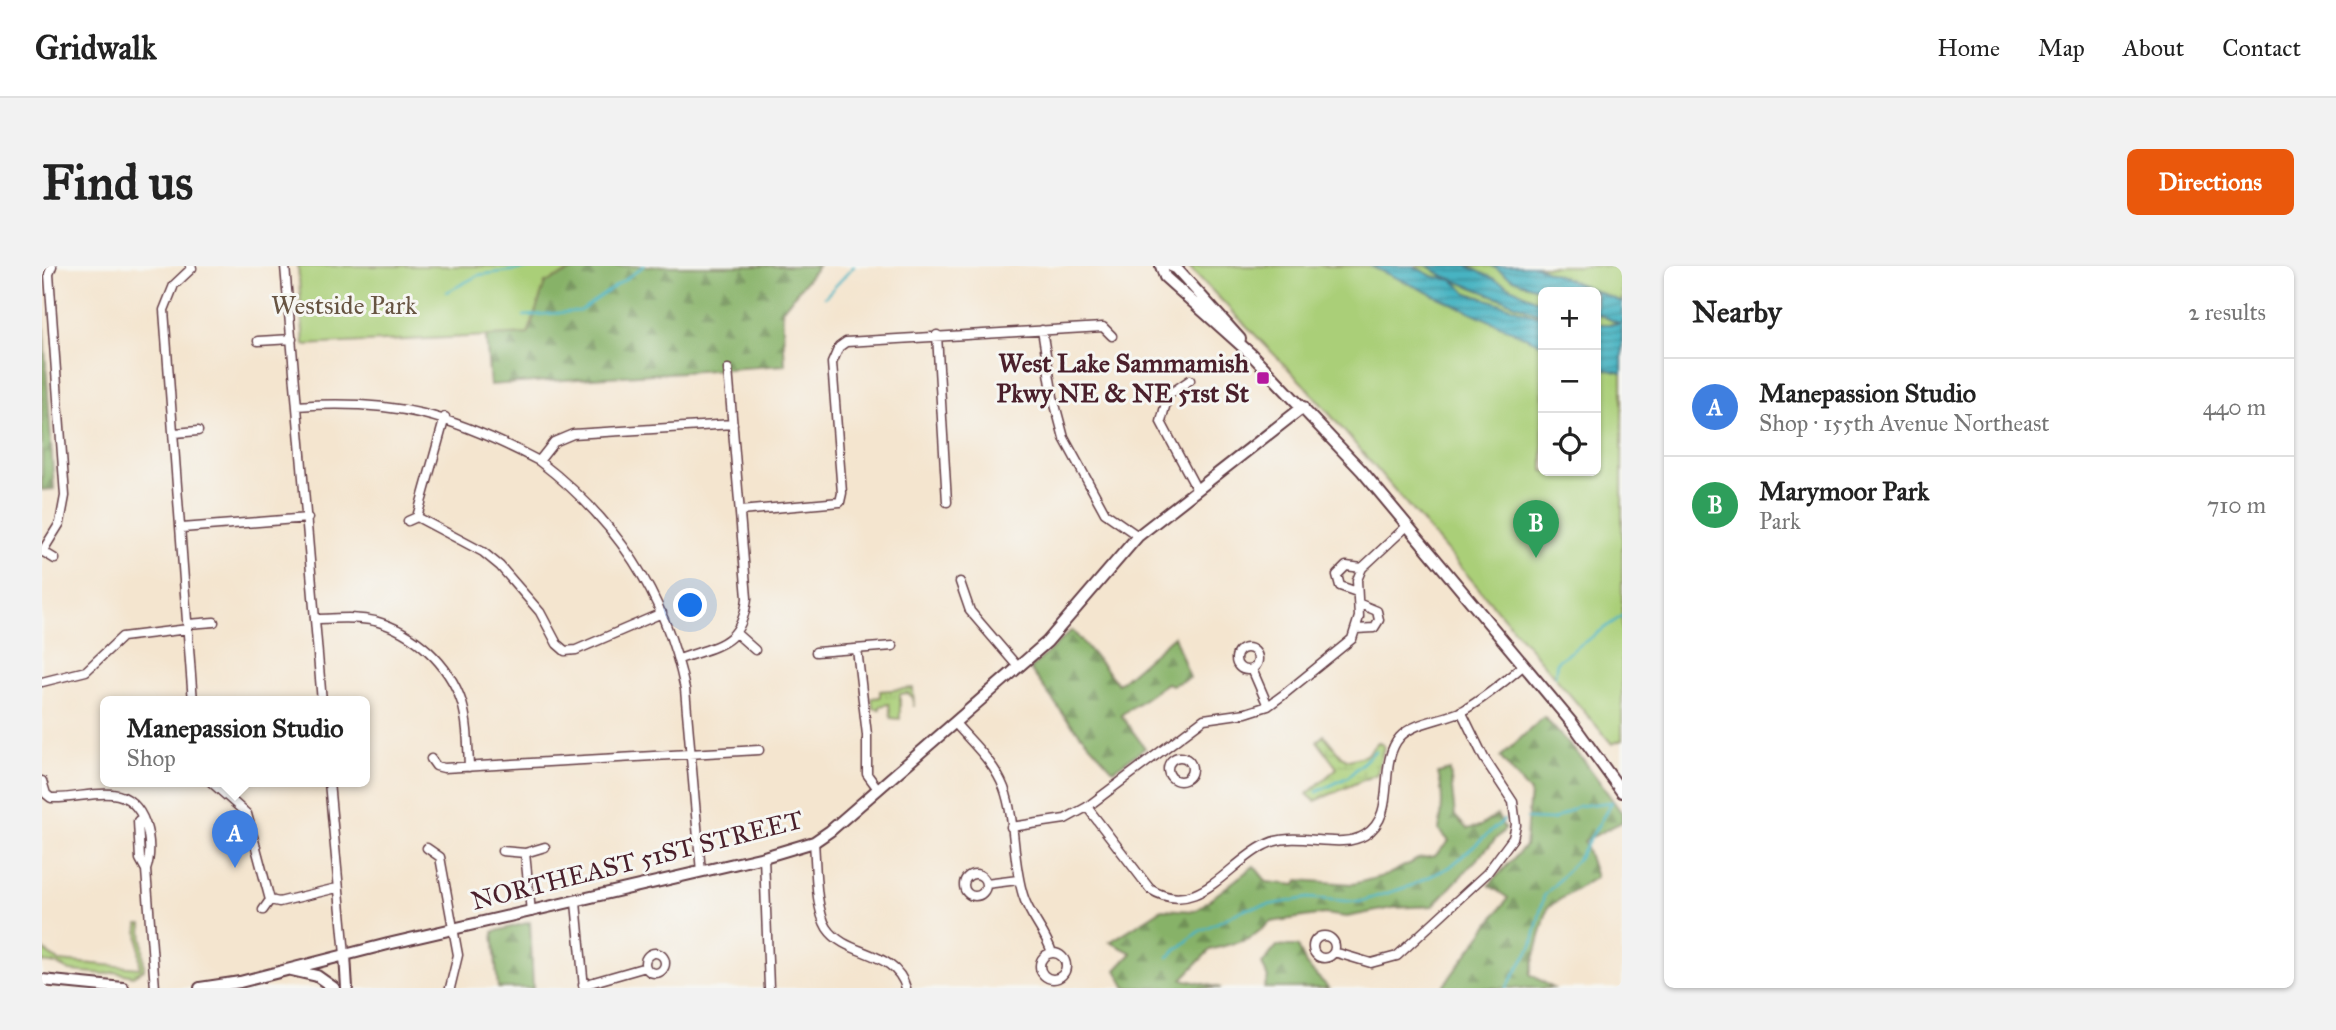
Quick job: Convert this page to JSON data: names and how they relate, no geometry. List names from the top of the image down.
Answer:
{
  "streets": {
    "main road": ["NORTHEAST 51ST STREET"]
  },
  "parks": ["Westside Park"],
  "places": {
    "transit": ["West Lake Sammamish Pkwy NE & NE 51st St"]
  },
  "page": {
    "header": "Gridwalk",
    "nav": [
      "Home",
      "Map",
      "About",
      "Contact"
    ],
    "buttons": "Directions",
    "title": "Find us",
    "heading": ["Nearby", "2 results"],
    "map_buttons": ["+", "−"],
    "list": [
      {
        "mark": "A",
        "name": "Manepassion Studio",
        "note": "Shop · 155th Avenue Northeast",
        "value": "440 m"
      },
      {
        "mark": "B",
        "name": "Marymoor Park",
        "note": "Park",
        "value": "710 m"
      }
    ],
    "pins": ["B", "A"],
    "popup": ["Manepassion Studio", "Shop"]
  }
}
